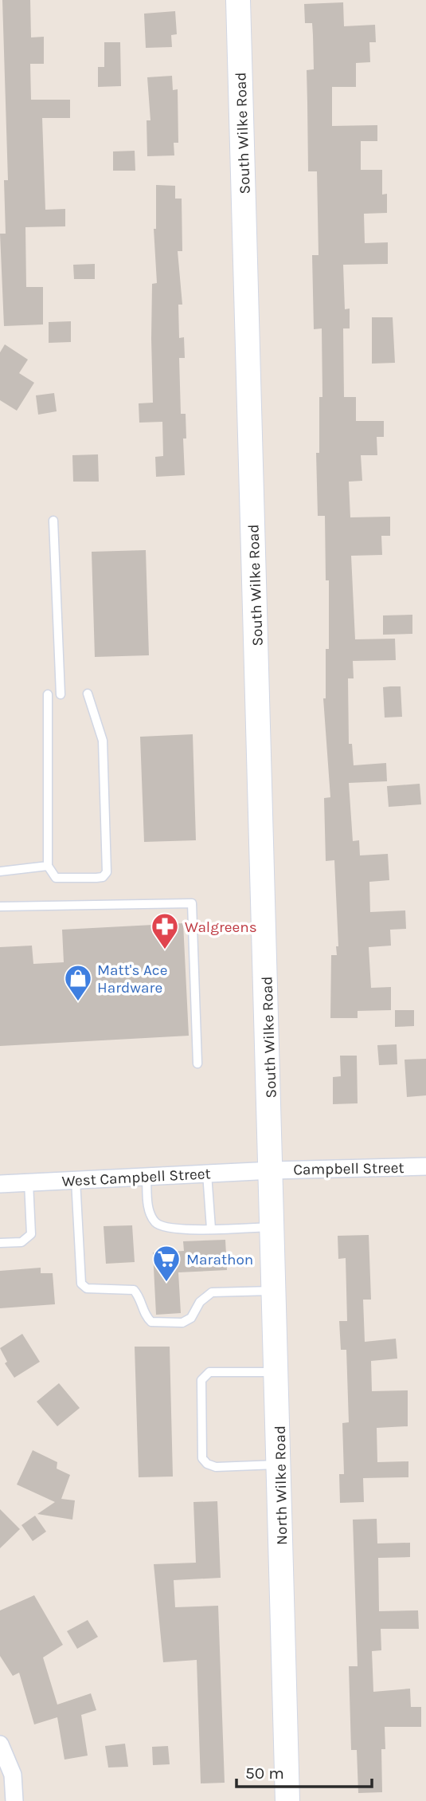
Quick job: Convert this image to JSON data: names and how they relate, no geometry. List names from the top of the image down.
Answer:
{
  "streets": {
    "main road": ["South Wilke Road", "North Wilke Road"],
    "street": ["Campbell Street", "West Campbell Street"]
  },
  "crossings": [
    ["South Wilke Road", "Campbell Street"],
    ["South Wilke Road", "West Campbell Street"],
    ["South Wilke Road", "North Wilke Road"],
    ["Campbell Street", "West Campbell Street"],
    ["Campbell Street", "North Wilke Road"],
    ["West Campbell Street", "North Wilke Road"]
  ],
  "places": {
    "pharmacy": ["Walgreens"],
    "shop": ["Matt's Ace Hardware"],
    "supermarket": ["Marathon"]
  },
  "scale_bar": "50 m"
}
